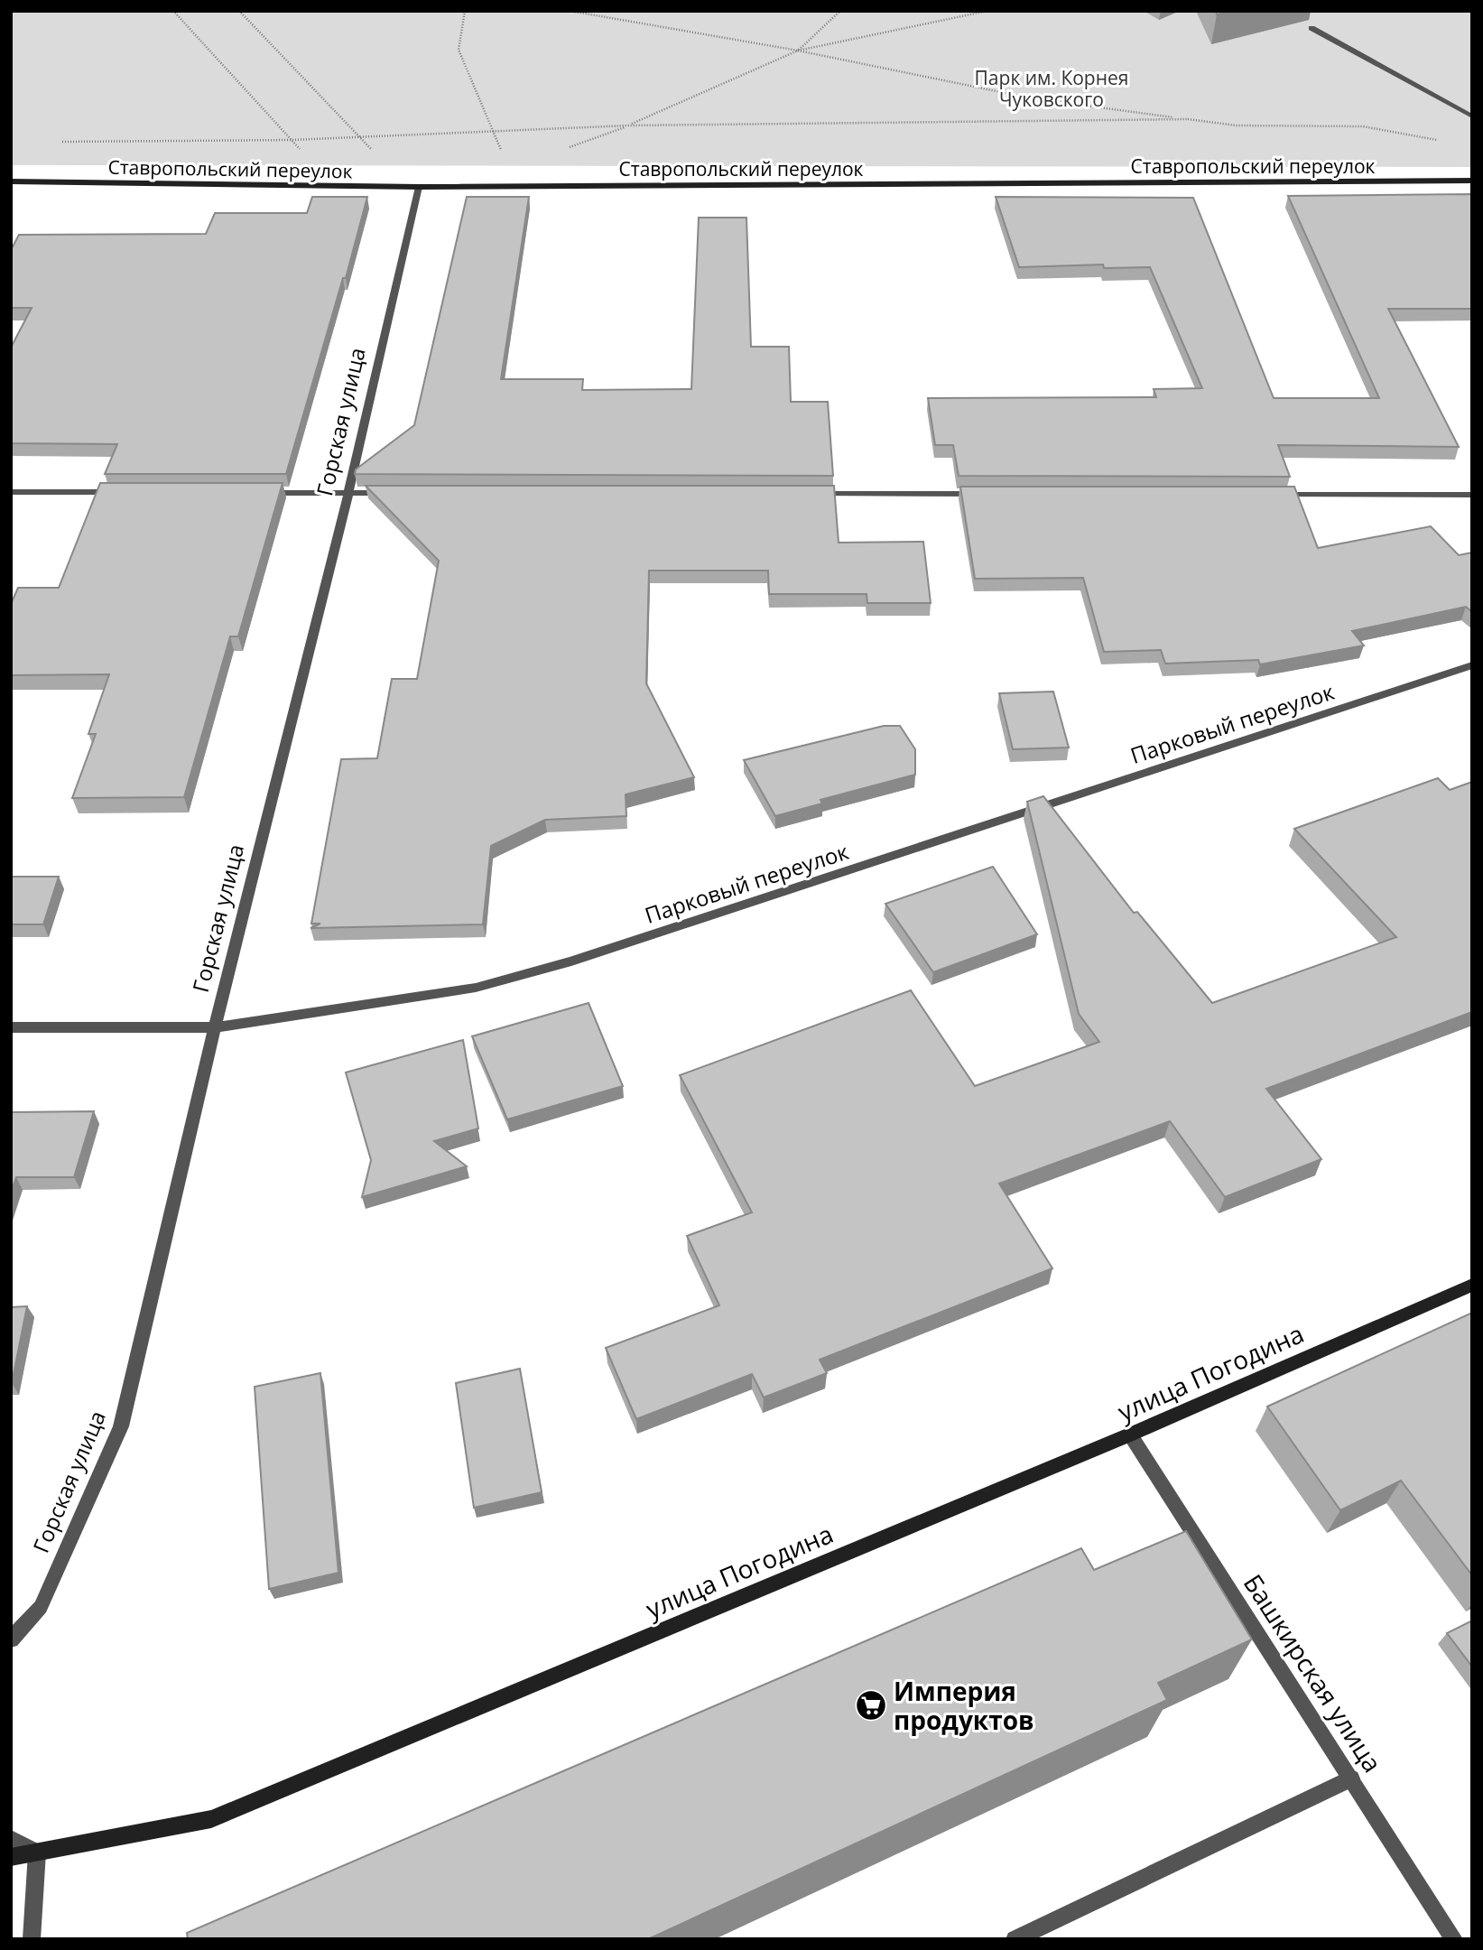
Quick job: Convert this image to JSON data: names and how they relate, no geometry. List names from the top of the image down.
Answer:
{
  "streets": {
    "street": [
      "Ставропольский переулок",
      "Горская улица",
      "Парковый переулок",
      "улица Погодина",
      "Башкирская улица"
    ]
  },
  "crossings": [
    ["Ставропольский переулок", "Горская улица"],
    ["Горская улица", "Парковый переулок"],
    ["улица Погодина", "Башкирская улица"]
  ],
  "parks": ["Парк им. Корнея Чуковского"],
  "places": {
    "supermarket": ["Империя продуктов"]
  }
}
